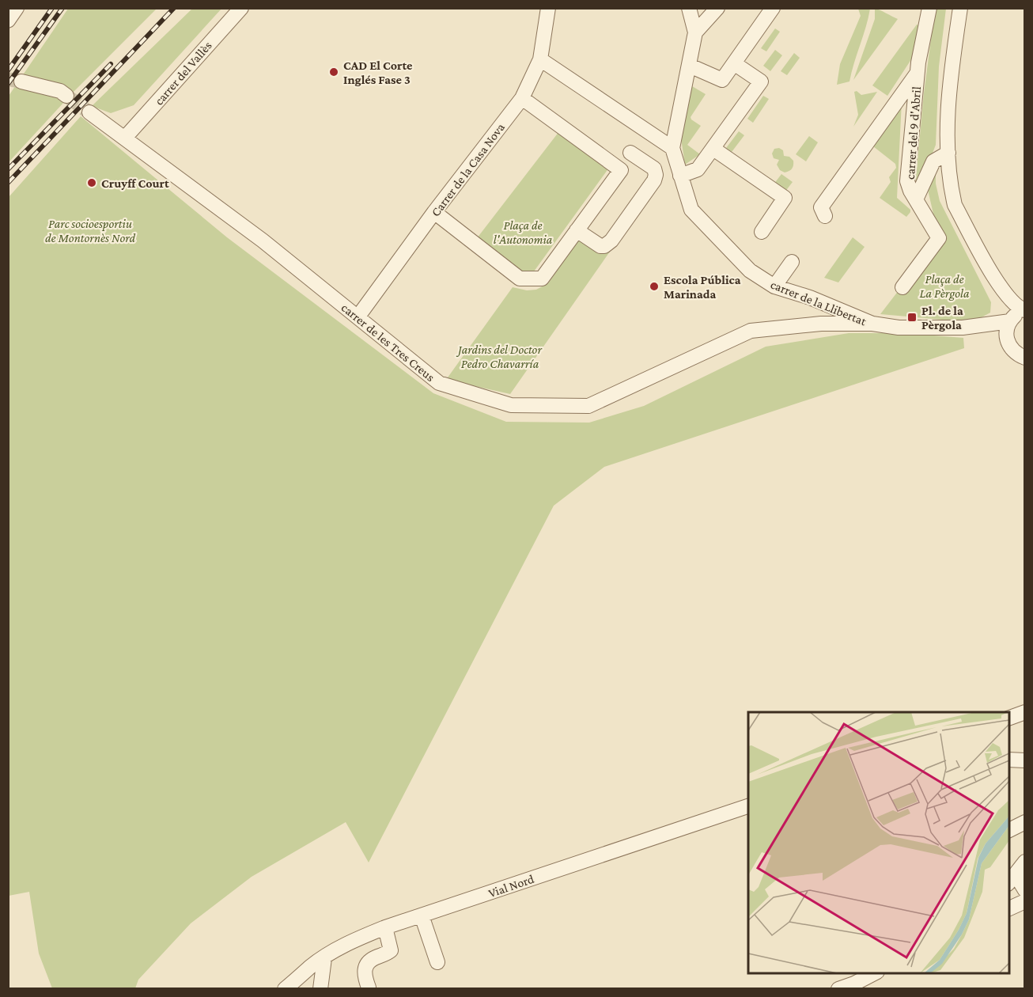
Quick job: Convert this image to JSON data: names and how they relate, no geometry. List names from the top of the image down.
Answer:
{
  "streets": {
    "street": [
      "carrer del Vallès",
      "carrer del 9 d'Abril",
      "Carrer de la Casa Nova",
      "carrer de la Llibertat",
      "carrer de les Tres Creus",
      "Vial Nord"
    ]
  },
  "crossings": [
    ["carrer del Vallès", "carrer de les Tres Creus"],
    ["Carrer de la Casa Nova", "carrer de les Tres Creus"],
    ["carrer de la Llibertat", "carrer de les Tres Creus"]
  ],
  "parks": [
    "Parc socioesportiu de Montornès Nord",
    "Plaça de l'Autonomia",
    "Plaça de La Pèrgola",
    "Jardins del Doctor Pedro Chavarría"
  ],
  "places": {
    "other": ["CAD El Corte Inglés Fase 3", "Cruyff Court", "Escola Pública Marinada"],
    "transit": ["Pl. de la Pèrgola"]
  }
}
